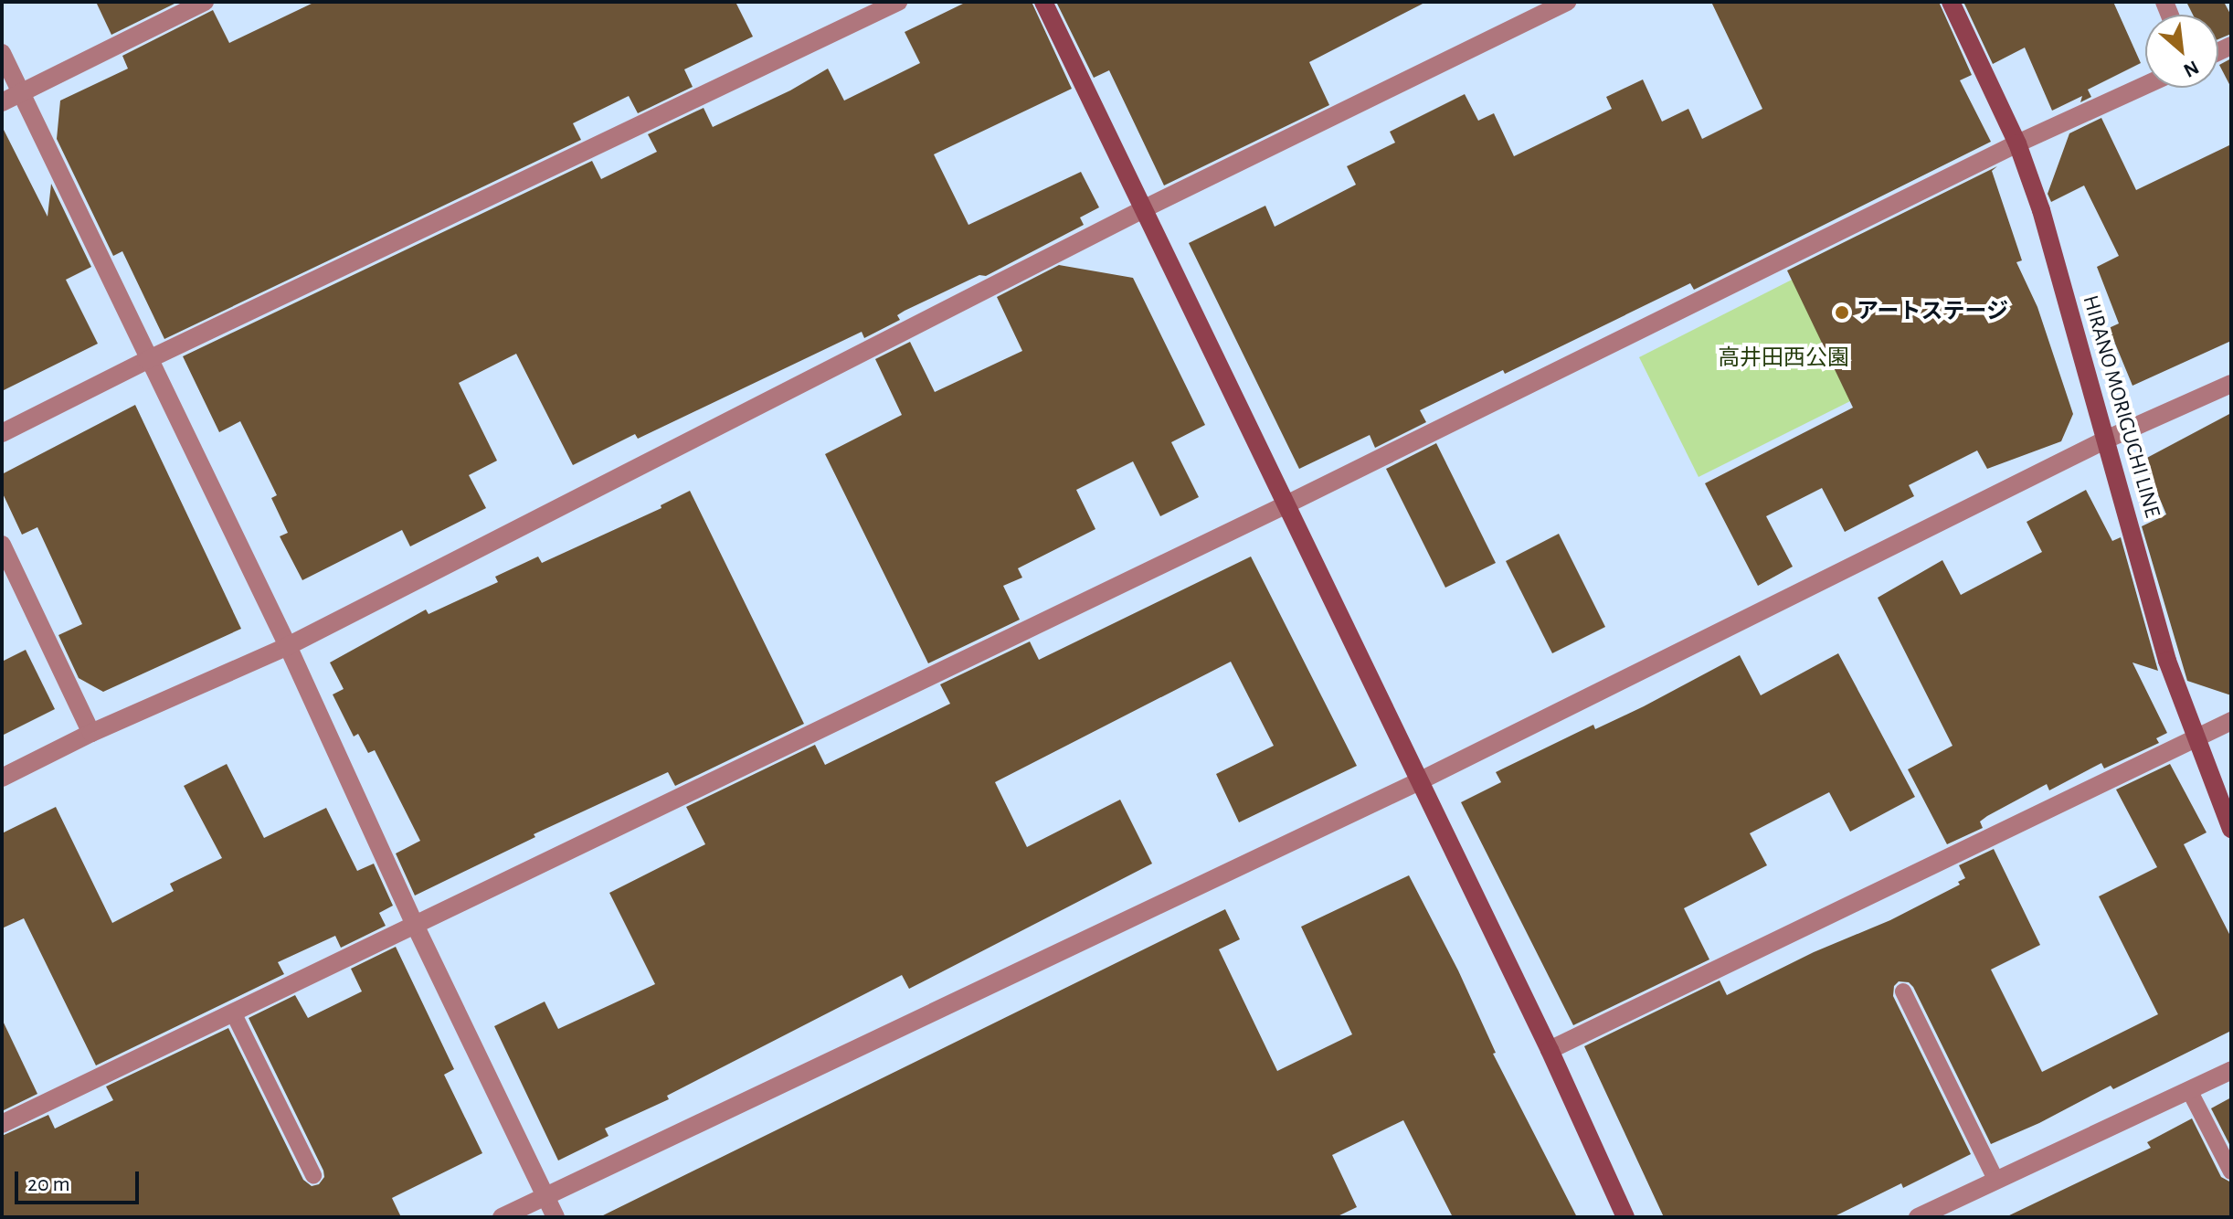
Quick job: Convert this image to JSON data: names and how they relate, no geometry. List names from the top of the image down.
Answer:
{
  "streets": {
    "street": ["HIRANO MORIGUCHI LINE"]
  },
  "parks": ["高井田西公園"],
  "places": ["アートステージ"],
  "scale_bar": "20 m",
  "north": "bottom right"
}
